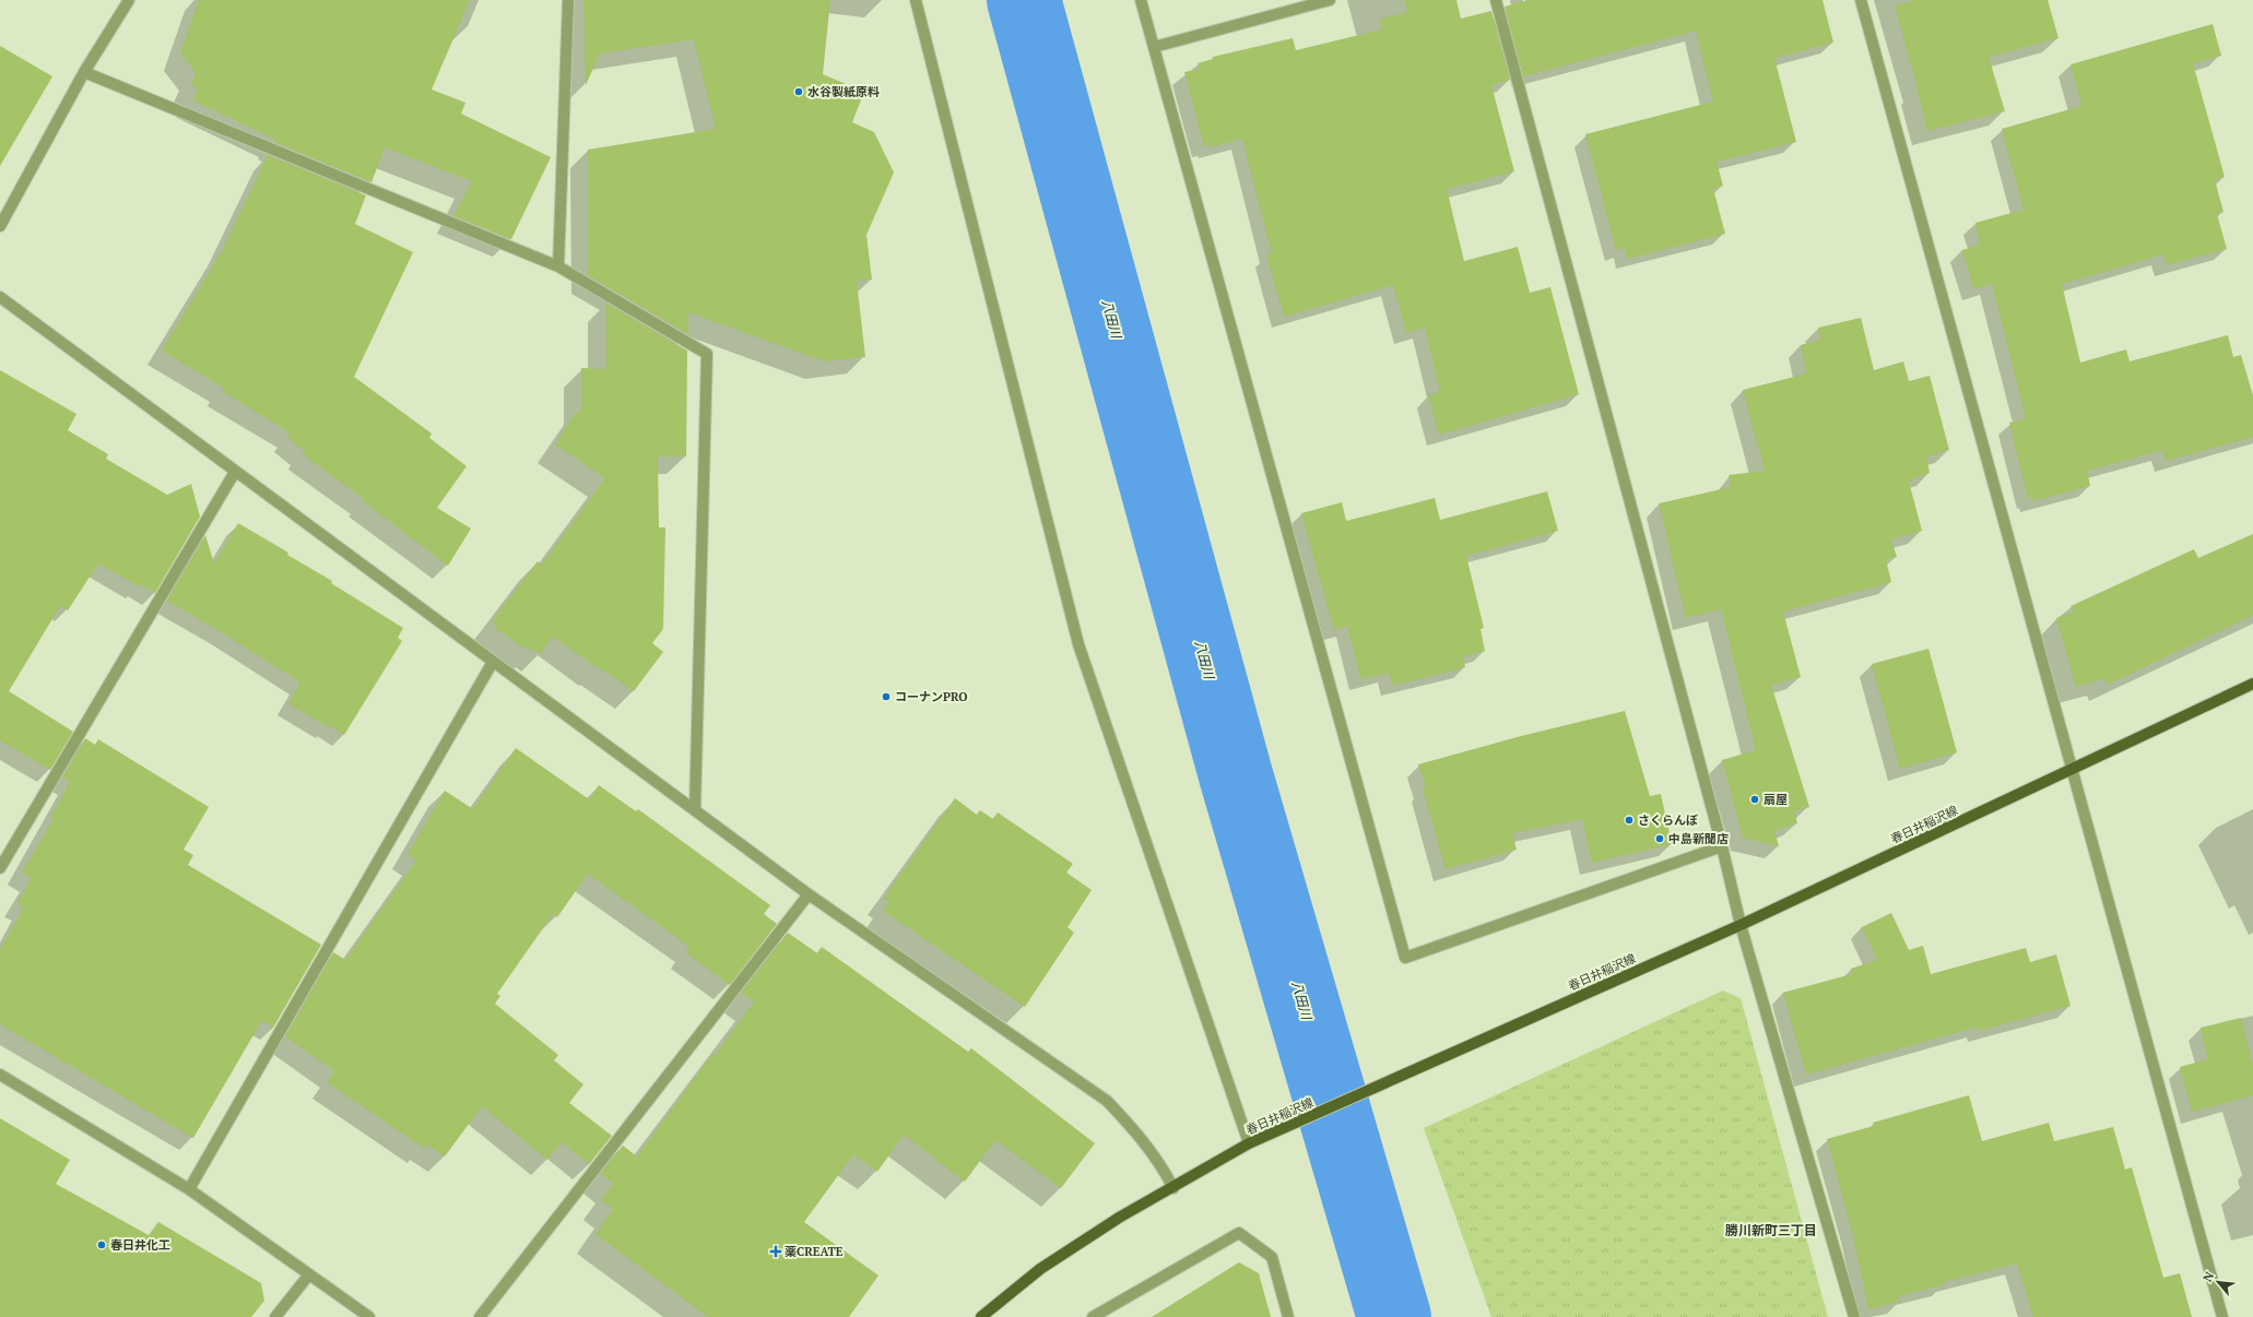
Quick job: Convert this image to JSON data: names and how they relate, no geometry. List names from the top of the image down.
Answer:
{
  "streets": {
    "main road": ["春日井稲沢線"]
  },
  "districts": ["勝川新町三丁目"],
  "water": ["八田川"],
  "places": {
    "other": [
      "水谷製紙原料",
      "コーナンPRO",
      "扇屋",
      "さくらんぼ",
      "中島新聞店",
      "春日井化工"
    ],
    "health": ["薬CREATE"]
  },
  "north": "top left"
}
